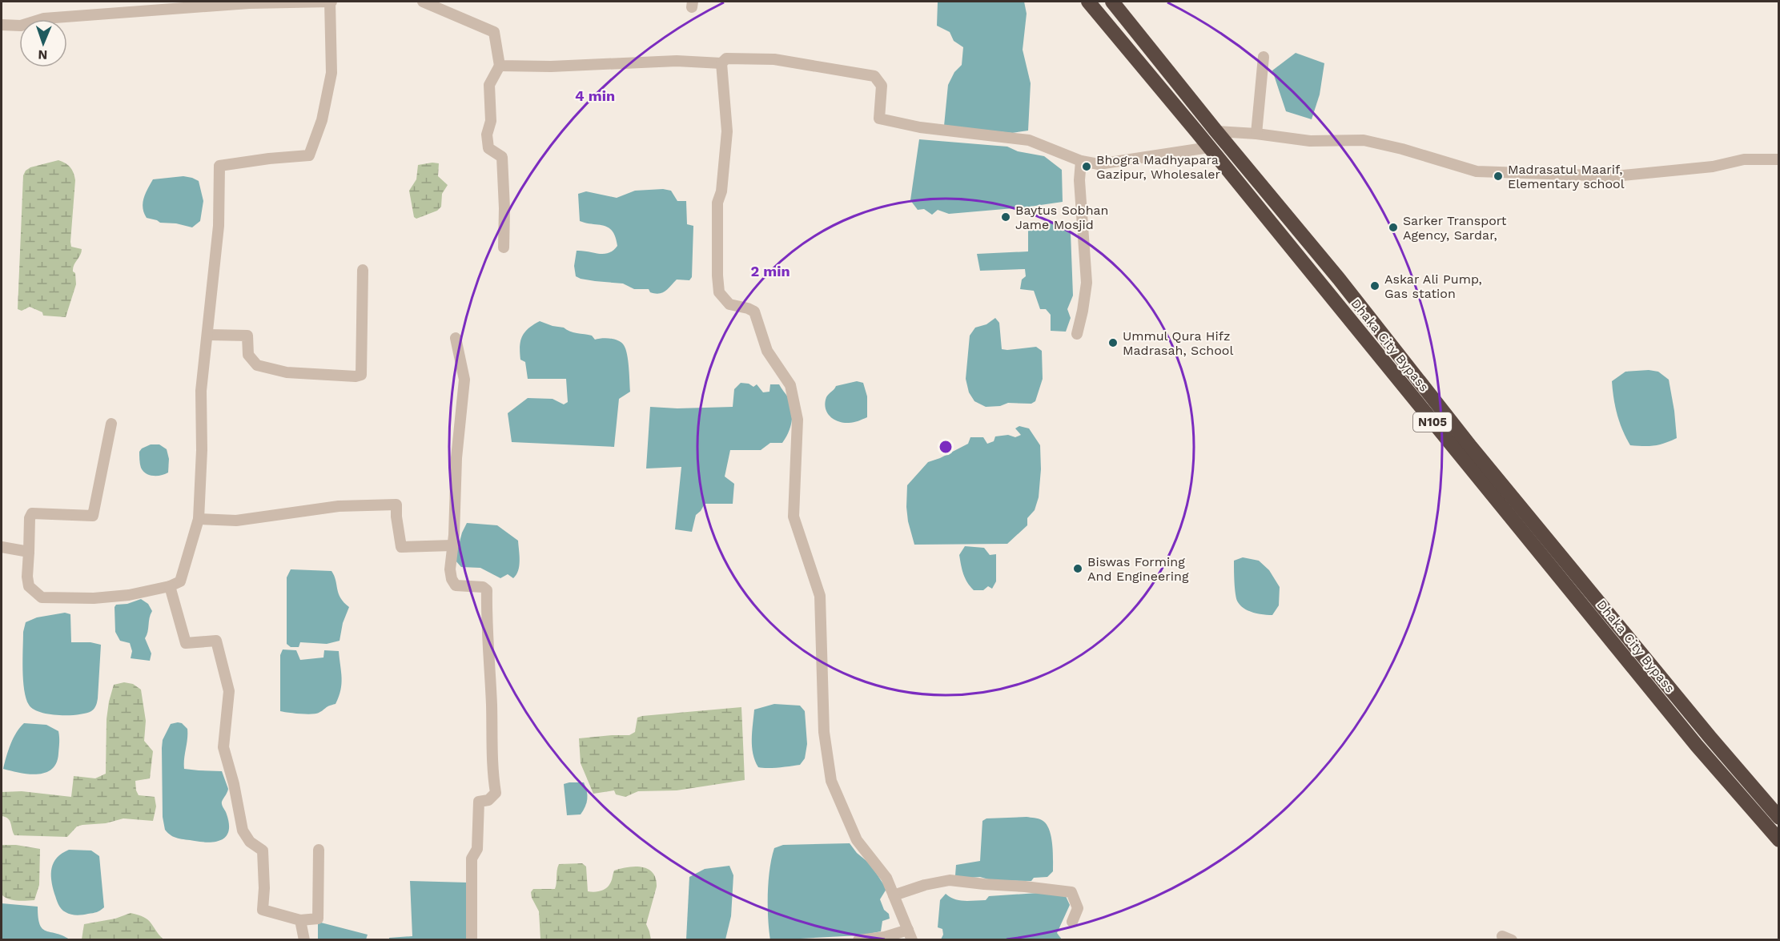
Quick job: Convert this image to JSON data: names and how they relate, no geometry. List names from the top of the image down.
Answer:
{
  "streets": {
    "highway": ["Dhaka City Bypass", "N105"]
  },
  "places": [
    "Bhogra Madhyapara Gazipur, Wholesaler",
    "Madrasatul Maarif, Elementary school",
    "Baytus Sobhan Jame Mosjid",
    "Sarker Transport Agency, Sardar,",
    "Askar Ali Pump, Gas station",
    "Ummul Qura Hifz Madrasah, School",
    "Biswas Forming And Engineering"
  ],
  "north": "bottom",
  "rings": ["4 min", "2 min"]
}
